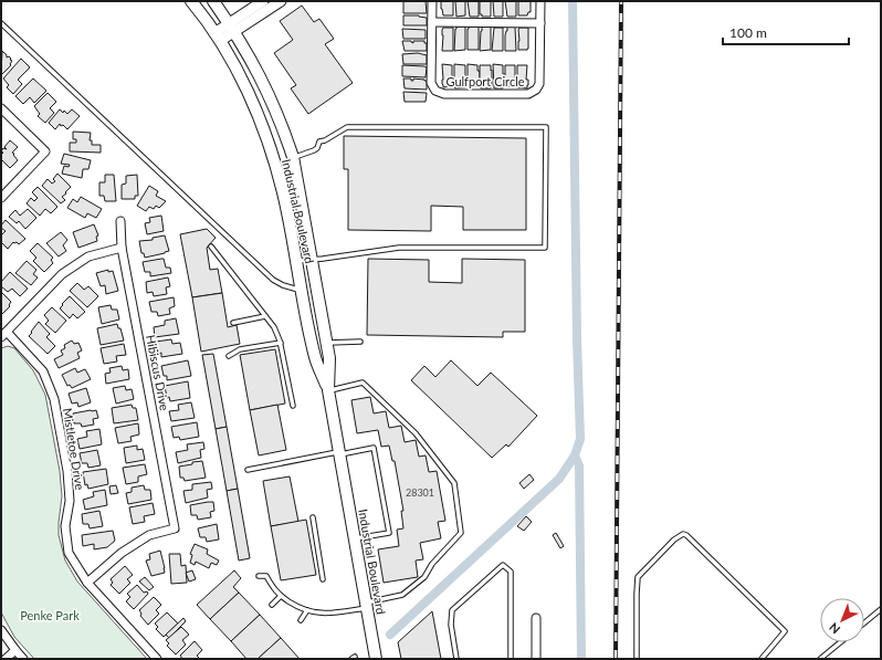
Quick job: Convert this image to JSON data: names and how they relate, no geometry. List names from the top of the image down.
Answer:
{
  "streets": {
    "main road": ["Industrial Boulevard"],
    "street": ["Gulfport Circle", "Hibiscus Drive", "Mistletoe Drive"]
  },
  "crossings": [
    ["Hibiscus Drive", "Mistletoe Drive"]
  ],
  "parks": ["Penke Park"],
  "house_numbers": ["28301"],
  "scale_bar": "100 m",
  "north": "bottom left"
}
